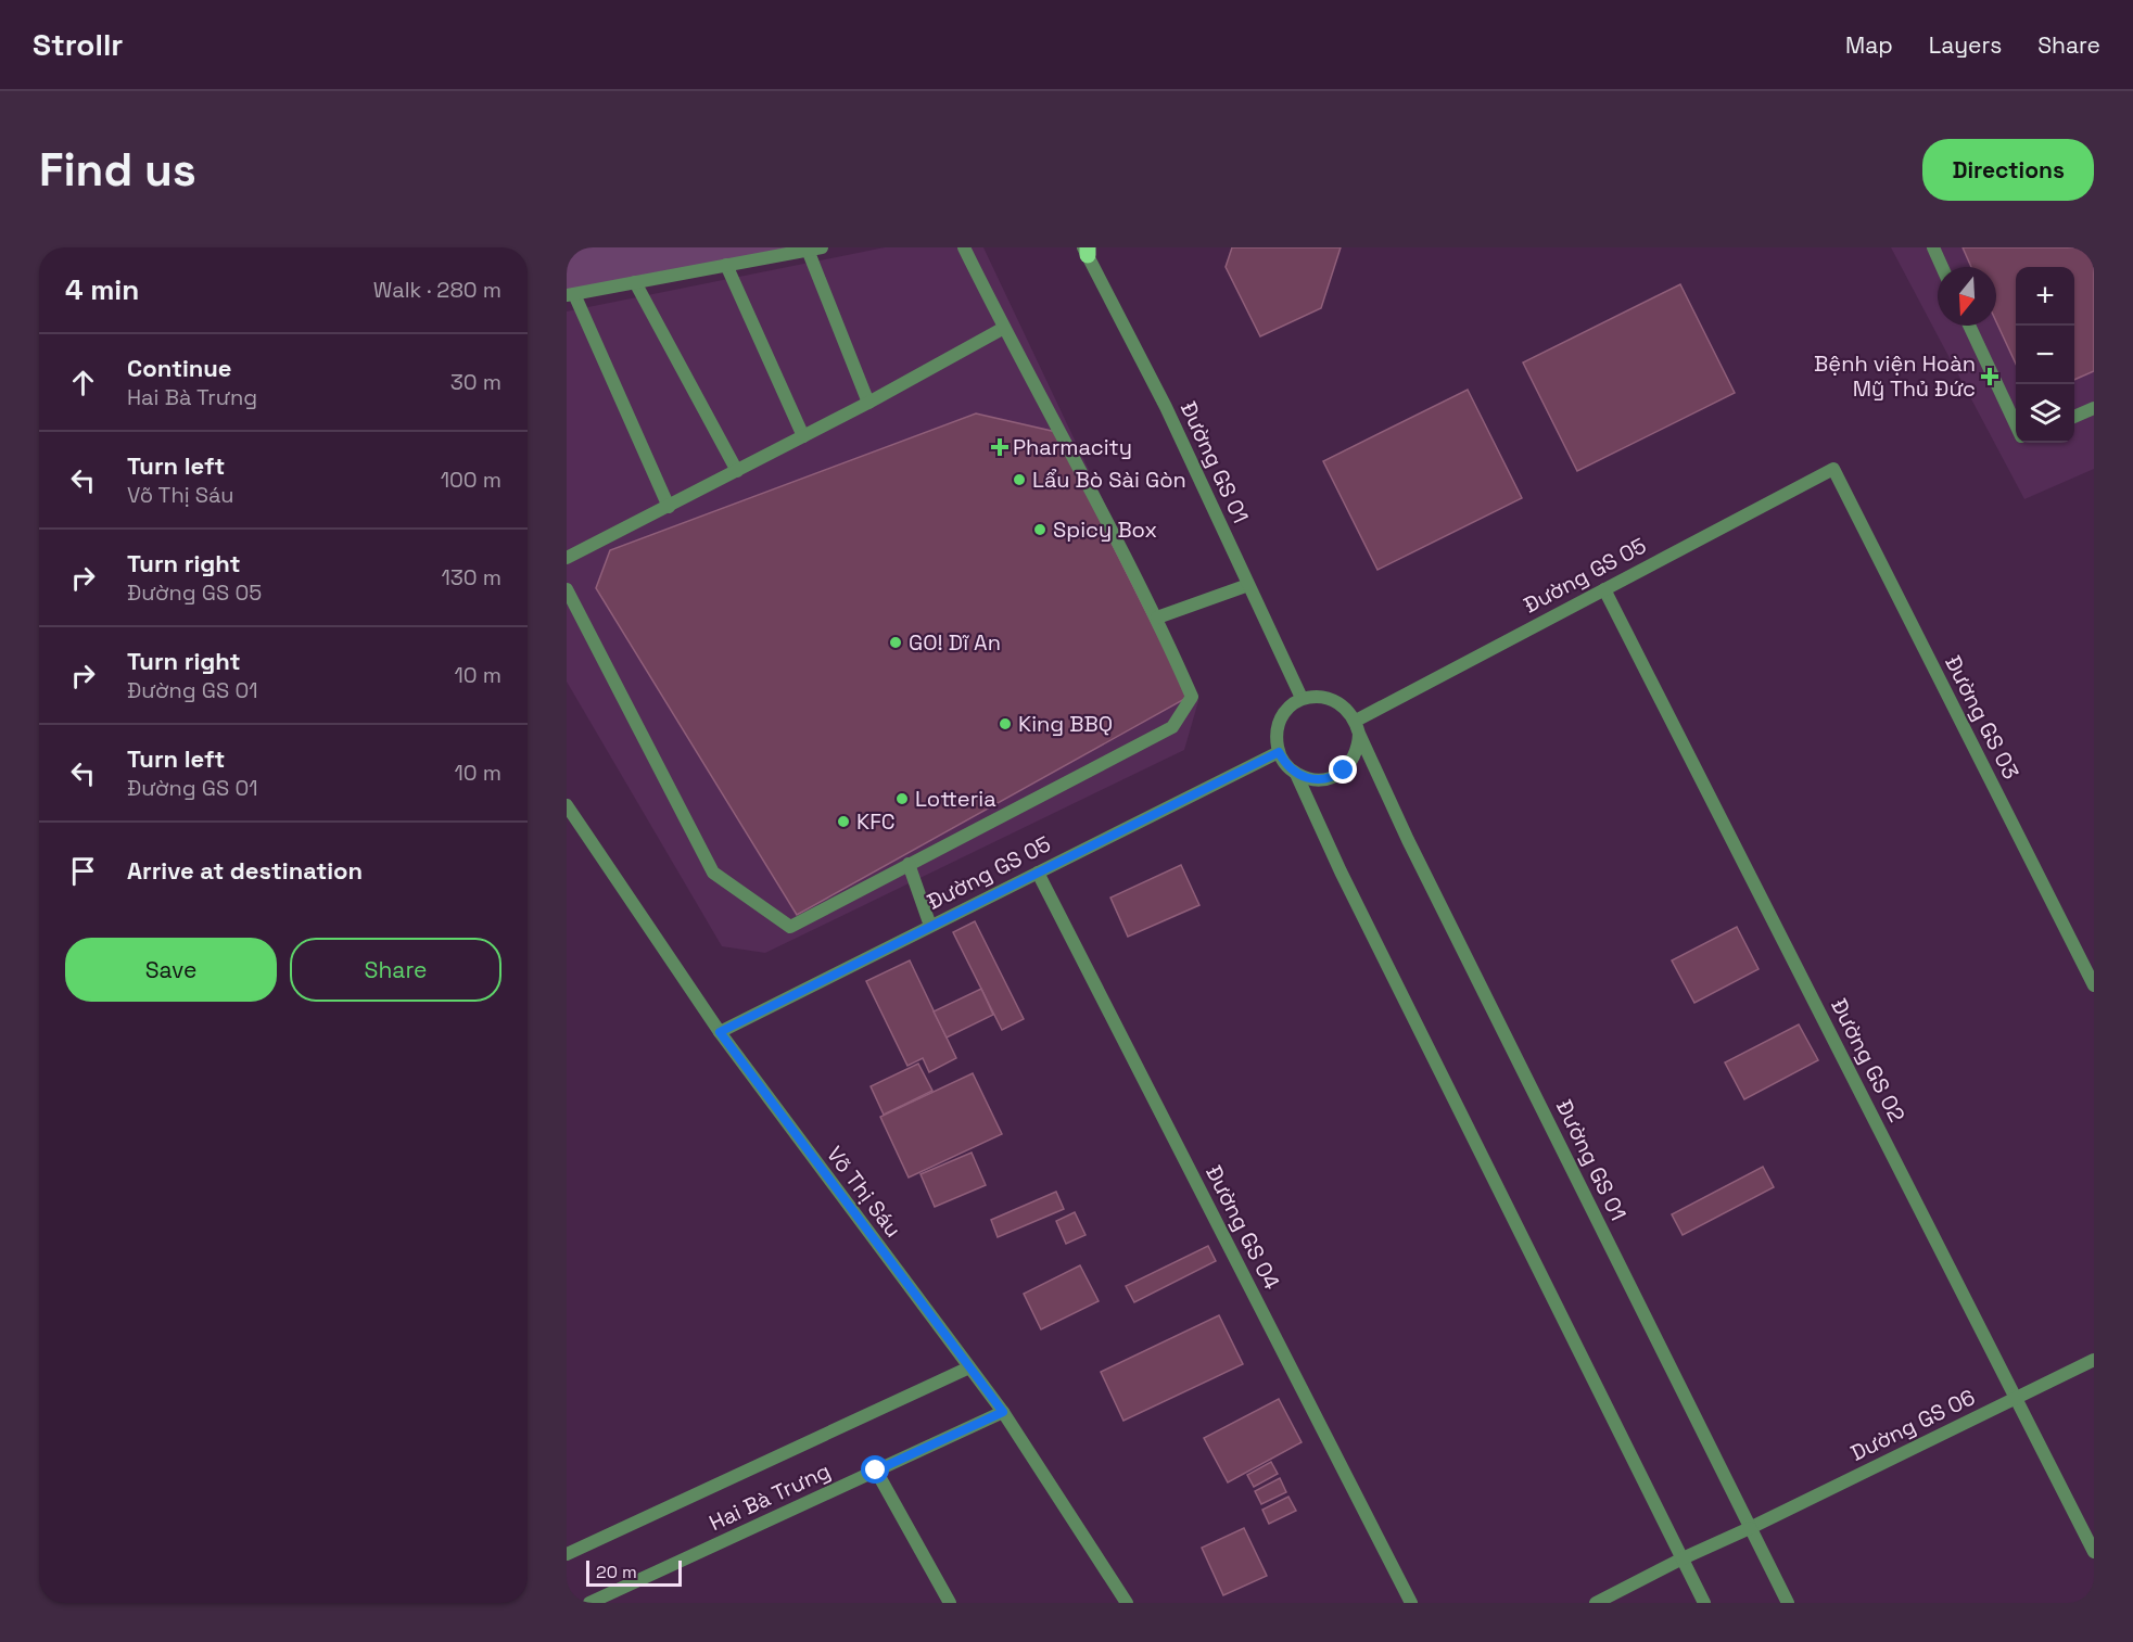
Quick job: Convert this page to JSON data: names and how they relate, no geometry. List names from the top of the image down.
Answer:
{
  "streets": {
    "street": [
      "Đường GS 01",
      "Đường GS 05",
      "Đường GS 03",
      "Đường GS 02",
      "Võ Thị Sáu",
      "Đường GS 04",
      "Dường GS 06",
      "Hai Bà Trưng"
    ]
  },
  "crossings": [
    ["Đường GS 01", "Đường GS 05"],
    ["Đường GS 01", "Dường GS 06"],
    ["Đường GS 05", "Đường GS 03"],
    ["Đường GS 05", "Đường GS 02"],
    ["Đường GS 05", "Võ Thị Sáu"],
    ["Đường GS 05", "Đường GS 04"],
    ["Đường GS 02", "Dường GS 06"],
    ["Võ Thị Sáu", "Hai Bà Trưng"]
  ],
  "places": {
    "health": ["Bệnh viện Hoàn Mỹ Thủ Đức", "Pharmacity"],
    "other": [
      "Lẩu Bò Sài Gòn",
      "Spicy Box",
      "GO! Dĩ An",
      "King BBQ",
      "Lotteria",
      "KFC"
    ]
  },
  "scale_bar": "20 m",
  "north": "bottom",
  "page": {
    "header": "Strollr",
    "nav": ["Map", "Layers", "Share"],
    "buttons": [
      "Directions",
      ["Save", "Share"]
    ],
    "title": "Find us",
    "heading": ["4 min", "Walk · 280 m"],
    "map_buttons": ["+", "−"],
    "list": [
      ["Continue", "Hai Bà Trưng", "30 m"],
      ["Turn left", "Võ Thị Sáu", "100 m"],
      ["Turn right", "Đường GS 05", "130 m"],
      ["Turn right", "Đường GS 01", "10 m"],
      ["Turn left", "Đường GS 01", "10 m"],
      "Arrive at destination"
    ],
    "scale": "20 m"
  }
}
